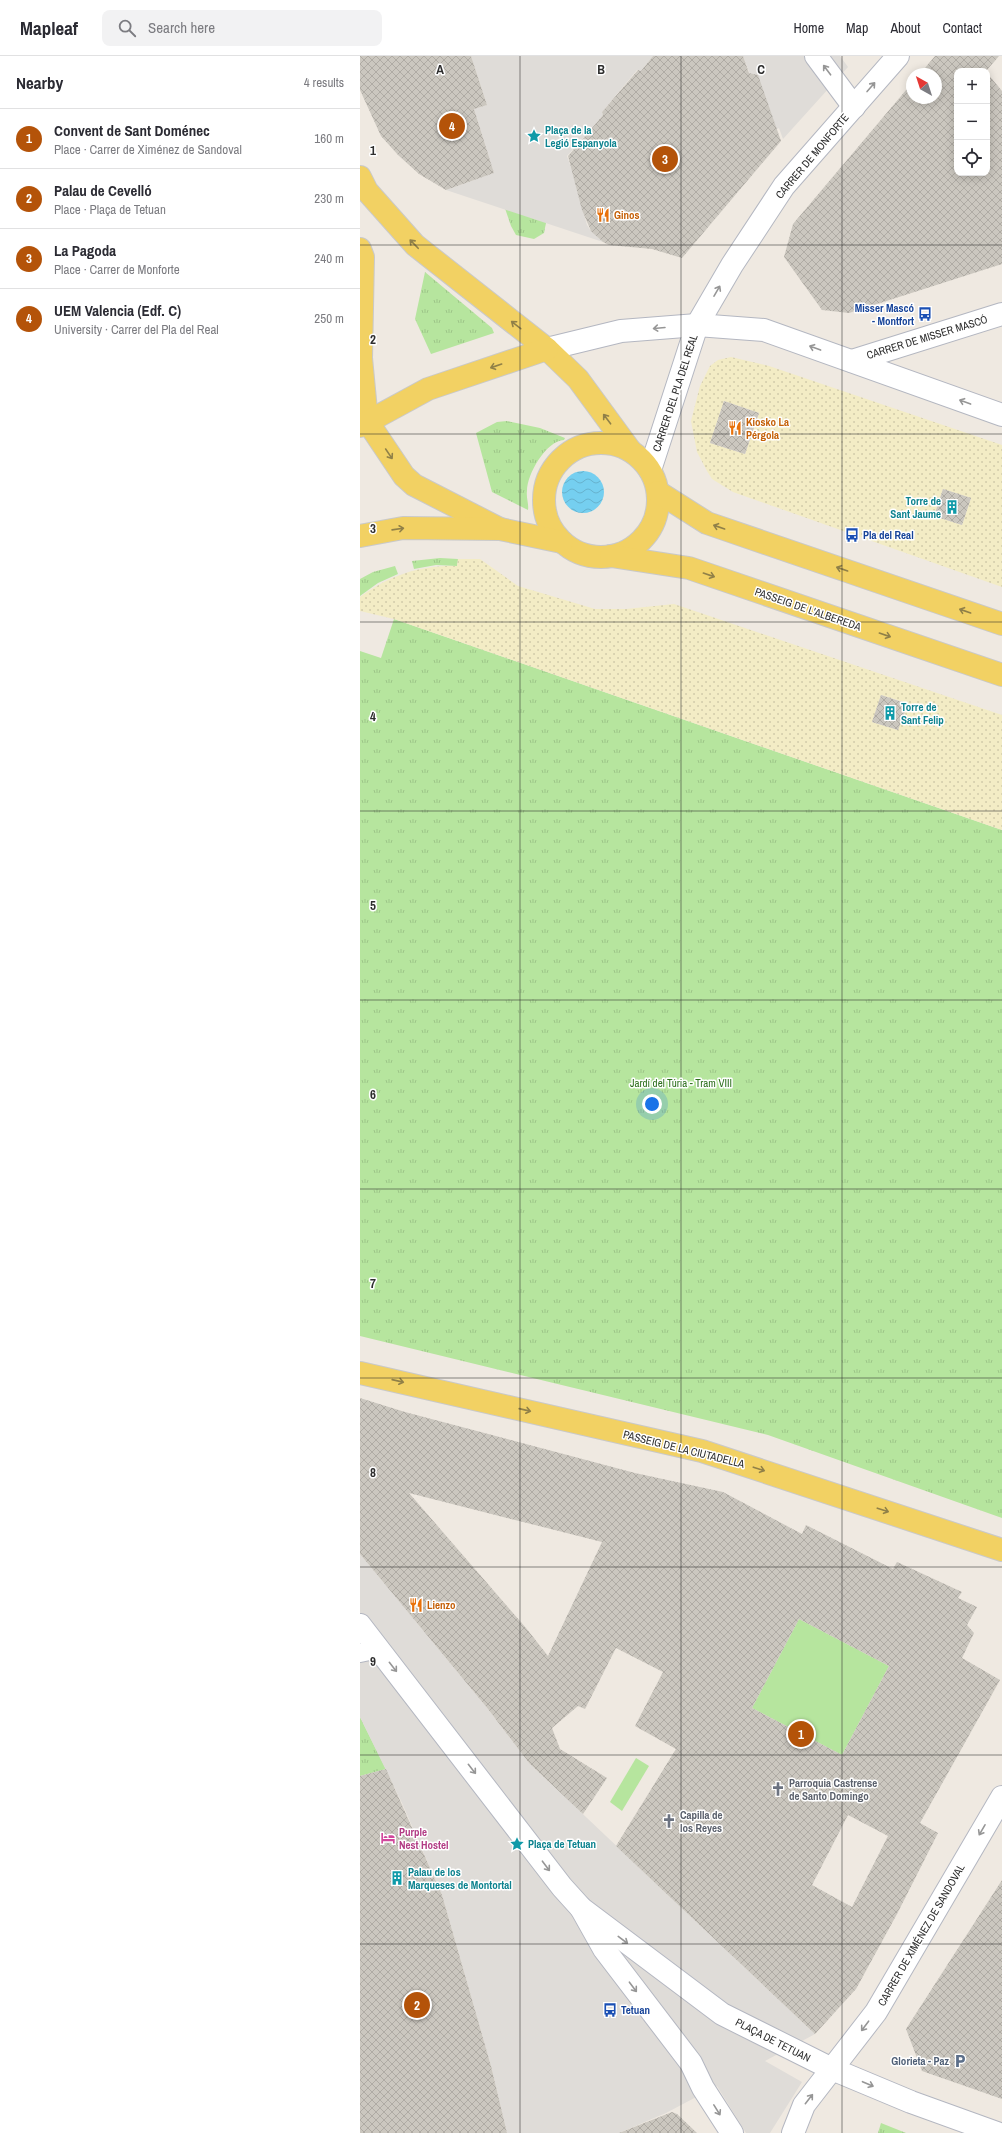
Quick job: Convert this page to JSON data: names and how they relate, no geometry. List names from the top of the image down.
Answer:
{
  "streets": {
    "main road": ["CARRER DEL PLA DEL REAL", "PASSEIG DE L'ALBEREDA", "PASSEIG DE LA CIUTADELLA"],
    "street": [
      "CARRER DE MONFORTE",
      "CARRER DE MISSER MASCÓ",
      "CARRER DE XIMÉNEZ DE SANDOVAL",
      "PLAÇA DE TETUAN"
    ]
  },
  "crossings": [
    ["CARRER DE MONFORTE", "CARRER DEL PLA DEL REAL"],
    ["CARRER DEL PLA DEL REAL", "PASSEIG DE L'ALBEREDA"],
    ["CARRER DE XIMÉNEZ DE SANDOVAL", "PLAÇA DE TETUAN"]
  ],
  "one_way": [
    "CARRER DE MONFORTE",
    "CARRER DEL PLA DEL REAL",
    "PASSEIG DE LA CIUTADELLA",
    "PLAÇA DE TETUAN"
  ],
  "parks": ["Jardí del Túria - Tram VIII"],
  "places": {
    "place": ["Plaça de la Legió Espanyola", "Plaça de Tetuan"],
    "restaurant": ["Ginos", "Kiosko La Pérgola", "Lienzo"],
    "bus stop": ["Misser Mascó - Montfort", "Pla del Real", "Tetuan"],
    "building": ["Torre de Sant Jaume", "Torre de Sant Felip", "Palau de los Marqueses de Montortal"],
    "church": ["Parroquia Castrense de Santo Domingo", "Capilla de los Reyes"],
    "hotel": ["Purple Nest Hostel"],
    "parking": ["Glorieta - Paz"]
  },
  "north": "top left",
  "page": {
    "header": "Mapleaf",
    "search": "Search here",
    "nav": [
      "Home",
      "Map",
      "About",
      "Contact"
    ],
    "heading": ["Nearby", "4 results"],
    "map_buttons": ["+", "−"],
    "list": [
      {
        "mark": "1",
        "name": "Convent de Sant Doménec",
        "note": "Place · Carrer de Ximénez de Sandoval",
        "value": "160 m"
      },
      {
        "mark": "2",
        "name": "Palau de Cevelló",
        "note": "Place · Plaça de Tetuan",
        "value": "230 m"
      },
      {
        "mark": "3",
        "name": "La Pagoda",
        "note": "Place · Carrer de Monforte",
        "value": "240 m"
      },
      {
        "mark": "4",
        "name": "UEM Valencia (Edf. C)",
        "note": "University · Carrer del Pla del Real",
        "value": "250 m"
      }
    ],
    "pins": [
      "4",
      "3",
      "1",
      "2"
    ]
  },
  "grid": {
    "columns": ["A", "B", "C"],
    "rows": [
      "1",
      "2",
      "3",
      "4",
      "5",
      "6",
      "7",
      "8",
      "9"
    ]
  }
}
